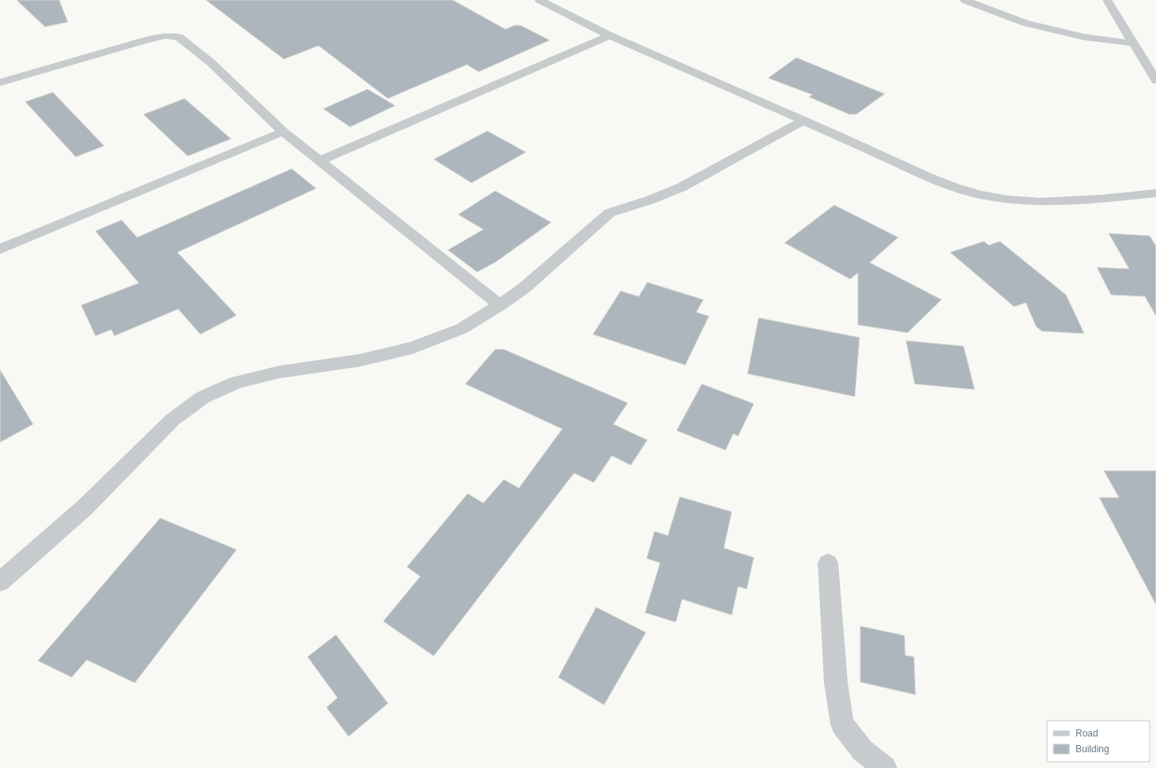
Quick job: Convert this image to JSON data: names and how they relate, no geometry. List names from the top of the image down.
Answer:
{
  "legend": ["Road", "Building"]
}
